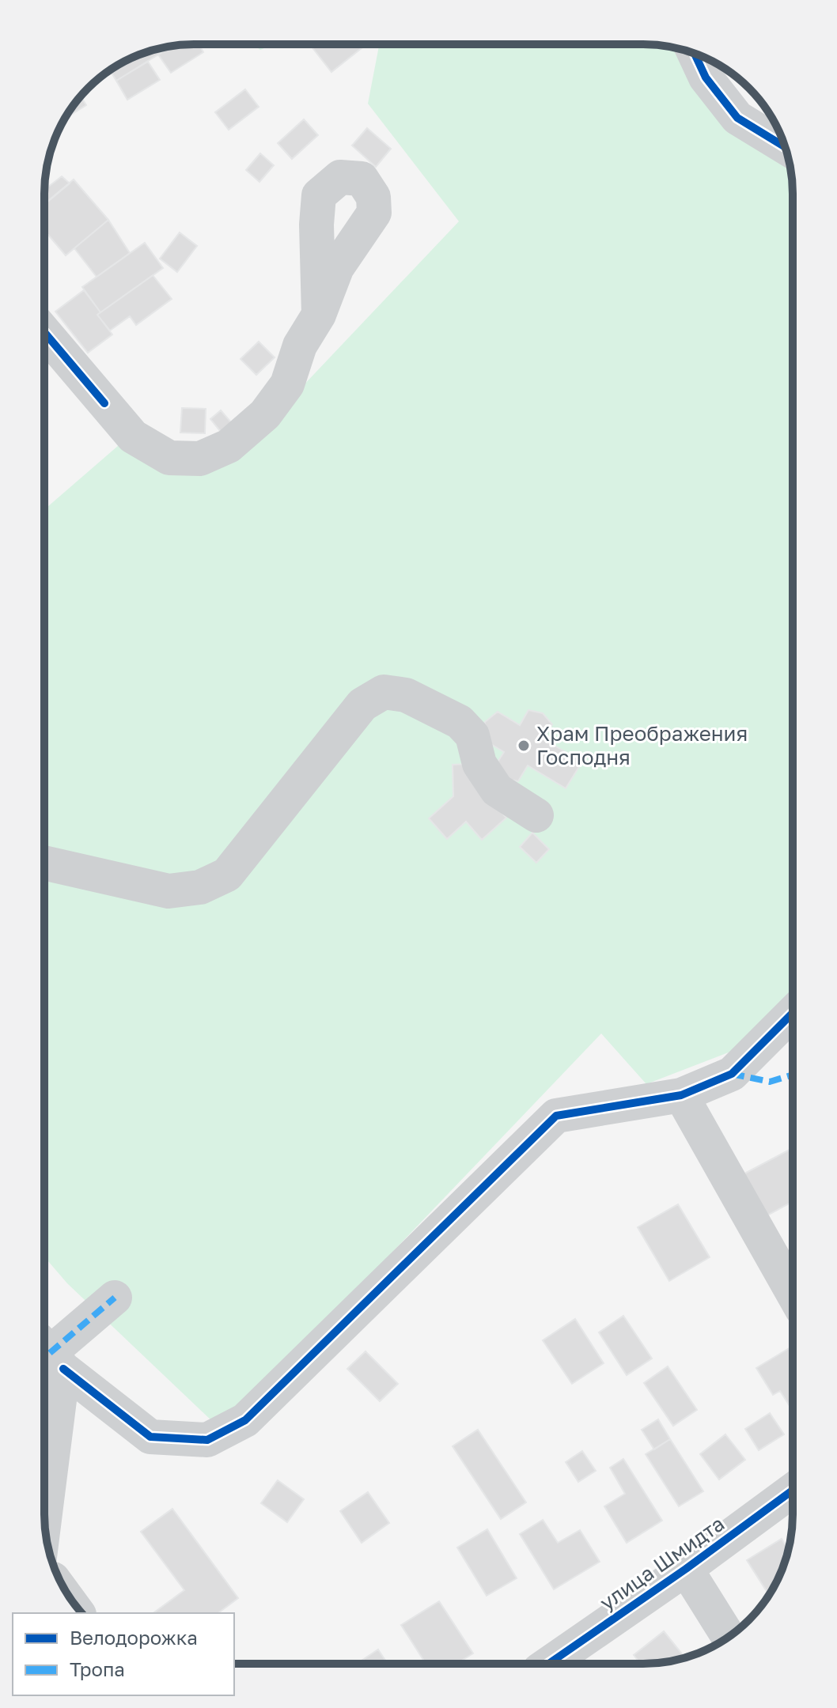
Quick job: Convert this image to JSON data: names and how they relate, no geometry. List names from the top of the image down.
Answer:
{
  "streets": {
    "street": ["улица Шмидта"]
  },
  "places": ["Храм Преображения Господня"],
  "legend": ["Велодорожка", "Тропа"]
}
